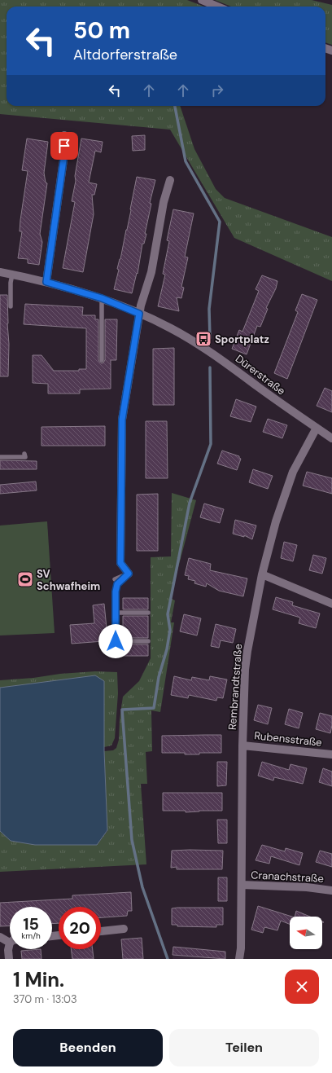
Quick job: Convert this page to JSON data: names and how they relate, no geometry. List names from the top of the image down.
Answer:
{
  "streets": {
    "street": [
      "Dürerstraße",
      "Rembrandtstraße",
      "Rubensstraße",
      "Cranachstraße"
    ]
  },
  "crossings": [
    ["Dürerstraße", "Rembrandtstraße"],
    ["Rembrandtstraße", "Rubensstraße"],
    ["Rembrandtstraße", "Cranachstraße"]
  ],
  "places": {
    "bus stop": ["Sportplatz"],
    "sports": ["SV Schwafheim"]
  },
  "north": "left",
  "page": {
    "turn": ["50 m", "Altdorferstraße"],
    "speed": "15 km/h",
    "limit": "20",
    "heading": ["1 Min.", "370 m · 13:03"],
    "buttons": ["Beenden", "Teilen"]
  }
}
